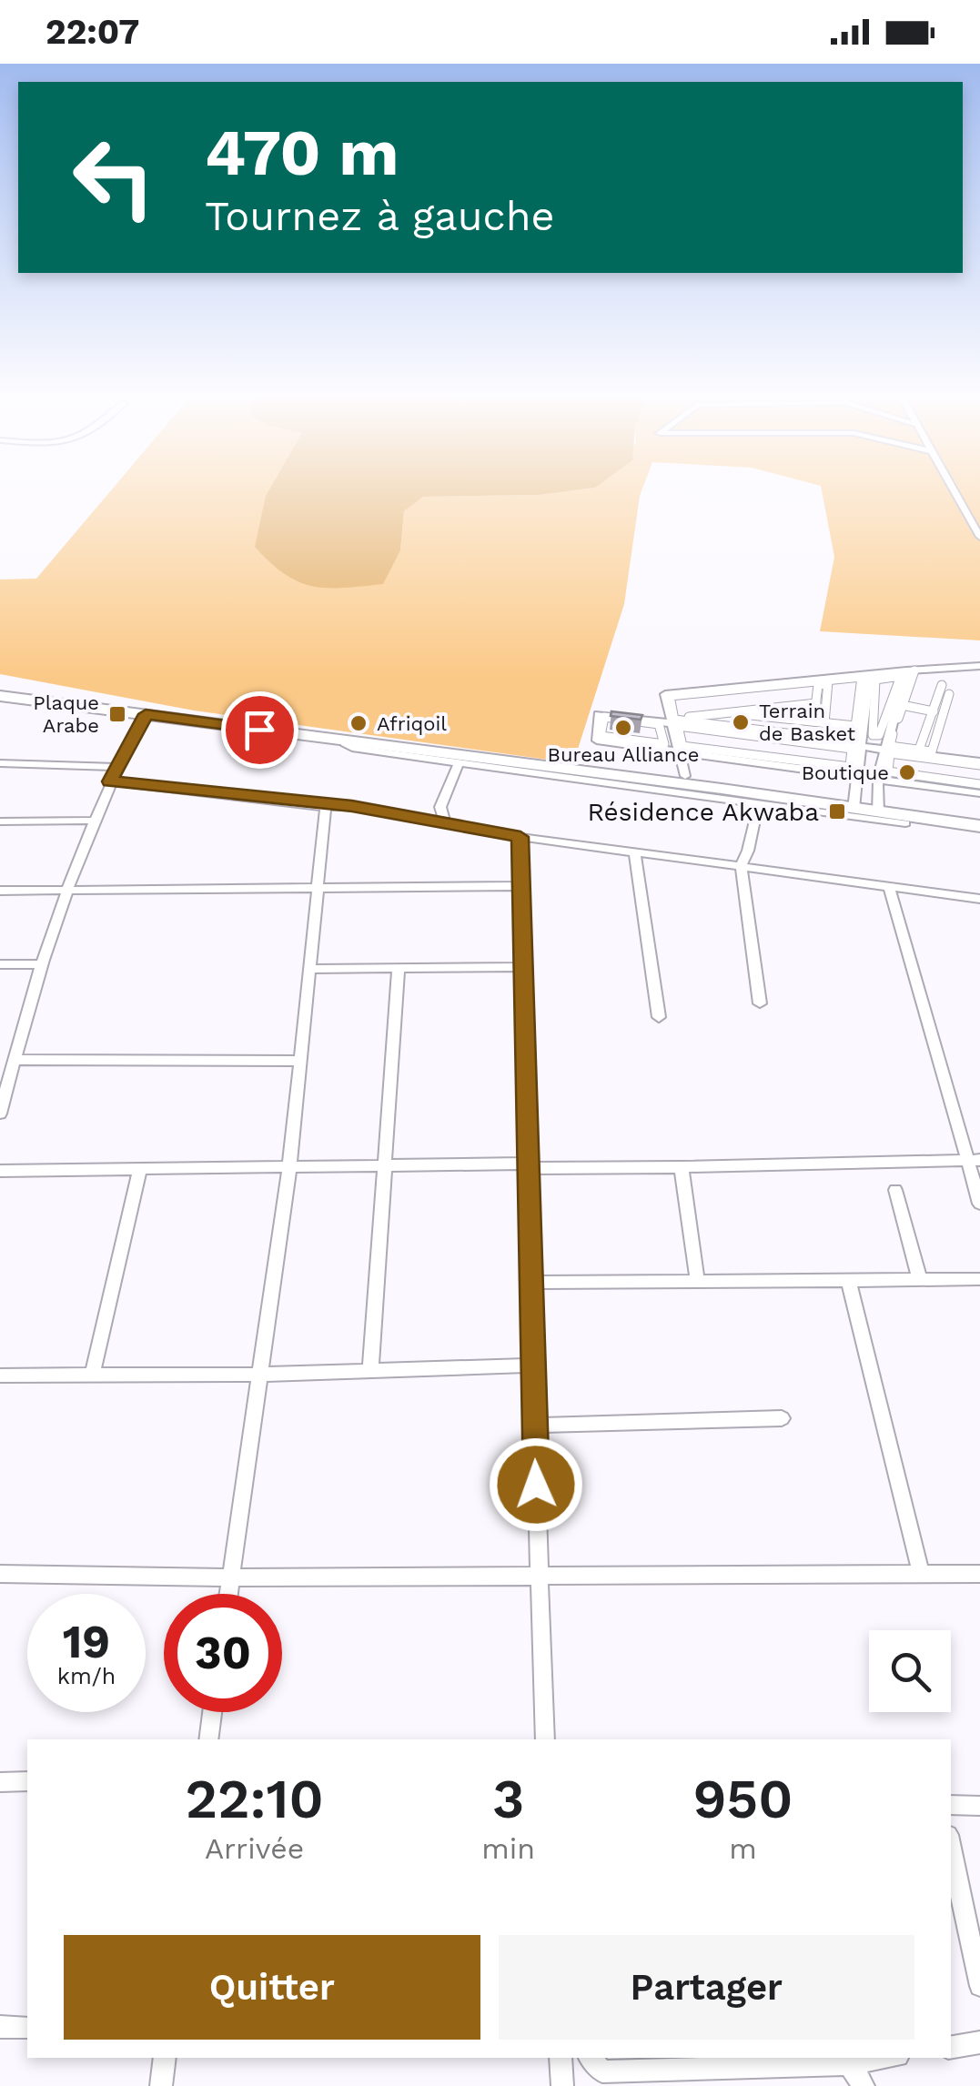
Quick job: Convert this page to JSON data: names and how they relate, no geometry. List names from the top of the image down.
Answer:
{
  "places": {
    "transit": ["Plaque Arabe", "Résidence Akwaba"],
    "other": [
      "Terrain de Basket",
      "Afriqoil",
      "Bureau Alliance",
      "Boutique"
    ]
  },
  "page": {
    "status": "22:07",
    "turn": ["470 m", "Tournez à gauche"],
    "speed": "19 km/h",
    "limit": "30",
    "eta": [
      "22:10",
      "Arrivée",
      "3",
      "min",
      "950",
      "m"
    ],
    "buttons": ["Quitter", "Partager"]
  }
}
